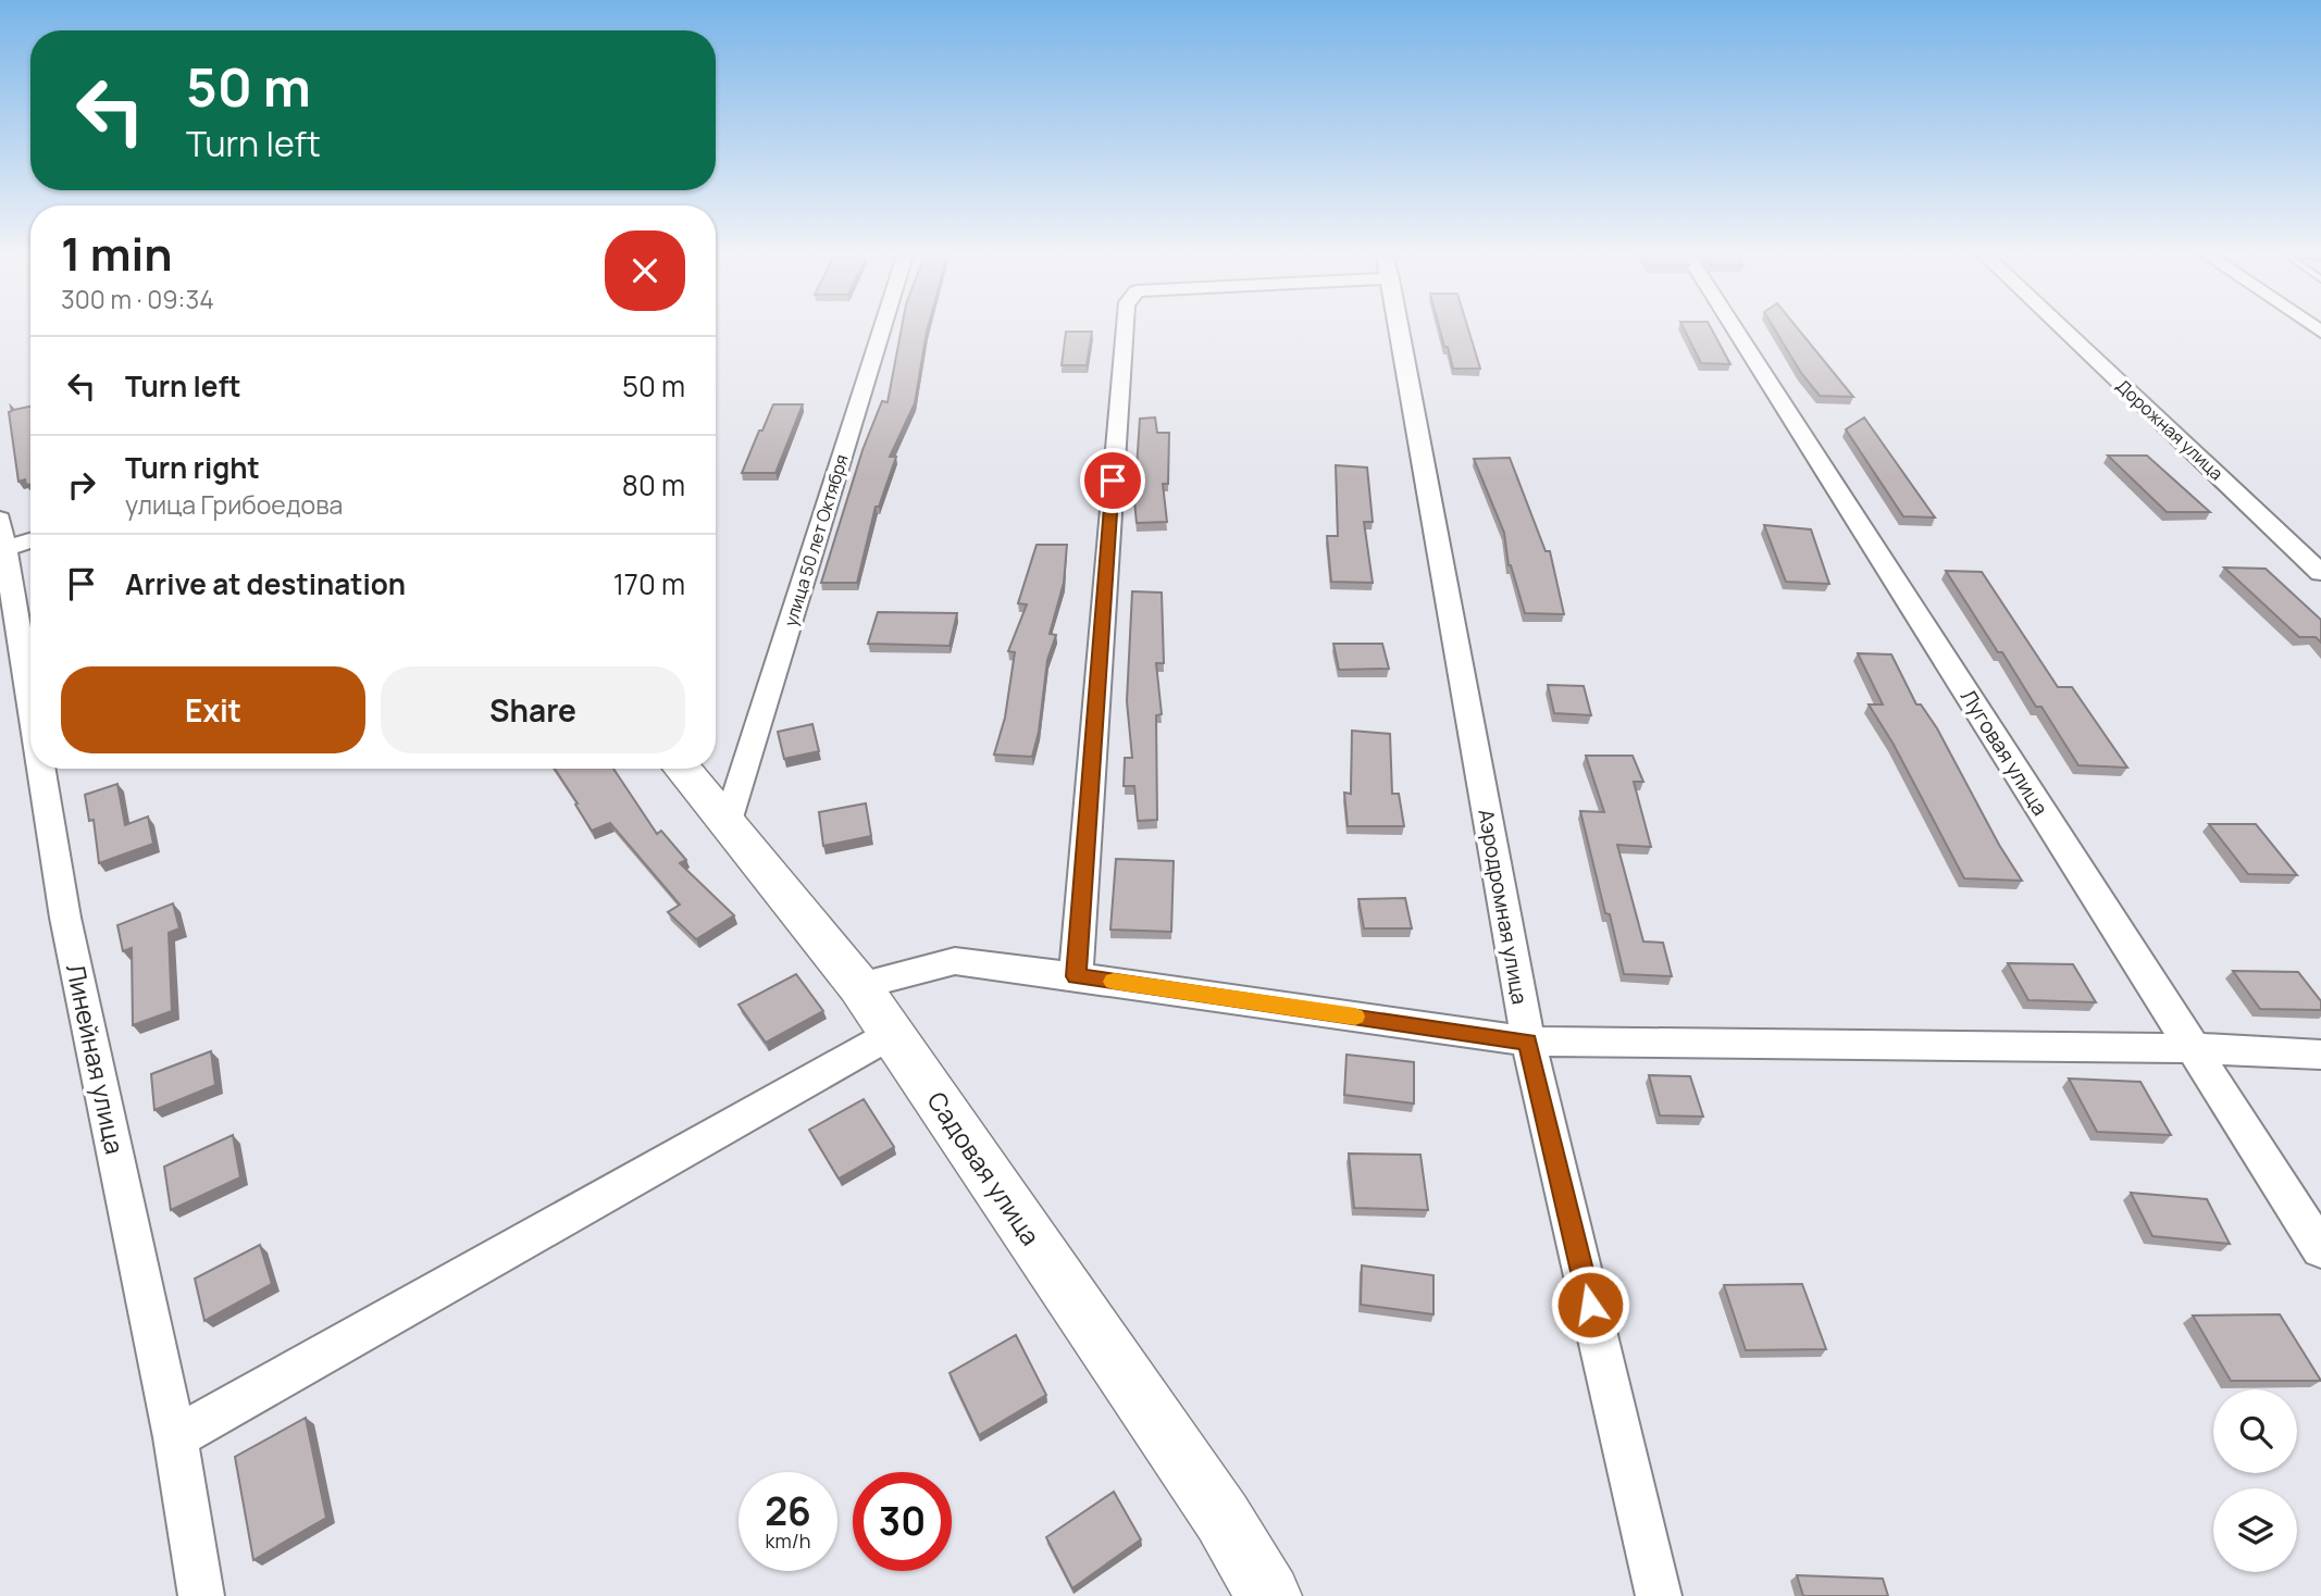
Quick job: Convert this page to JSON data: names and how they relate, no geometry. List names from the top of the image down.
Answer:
{
  "streets": {
    "street": [
      "Дорожная улица",
      "улица 50 лет Октября",
      "Луговая улица",
      "Аэродромная улица",
      "Линейная улица",
      "Садовая улица"
    ]
  },
  "crossings": [
    ["улица 50 лет Октября", "Садовая улица"]
  ],
  "page": {
    "turn": ["50 m", "Turn left"],
    "heading": ["1 min", "300 m · 09:34"],
    "list": [
      {
        "name": "Turn left",
        "value": "50 m"
      },
      {
        "name": "Turn right",
        "note": "улица Грибоедова",
        "value": "80 m"
      },
      {
        "name": "Arrive at destination",
        "value": "170 m"
      }
    ],
    "buttons": ["Exit", "Share"],
    "speed": "26 km/h",
    "limit": "30"
  }
}
